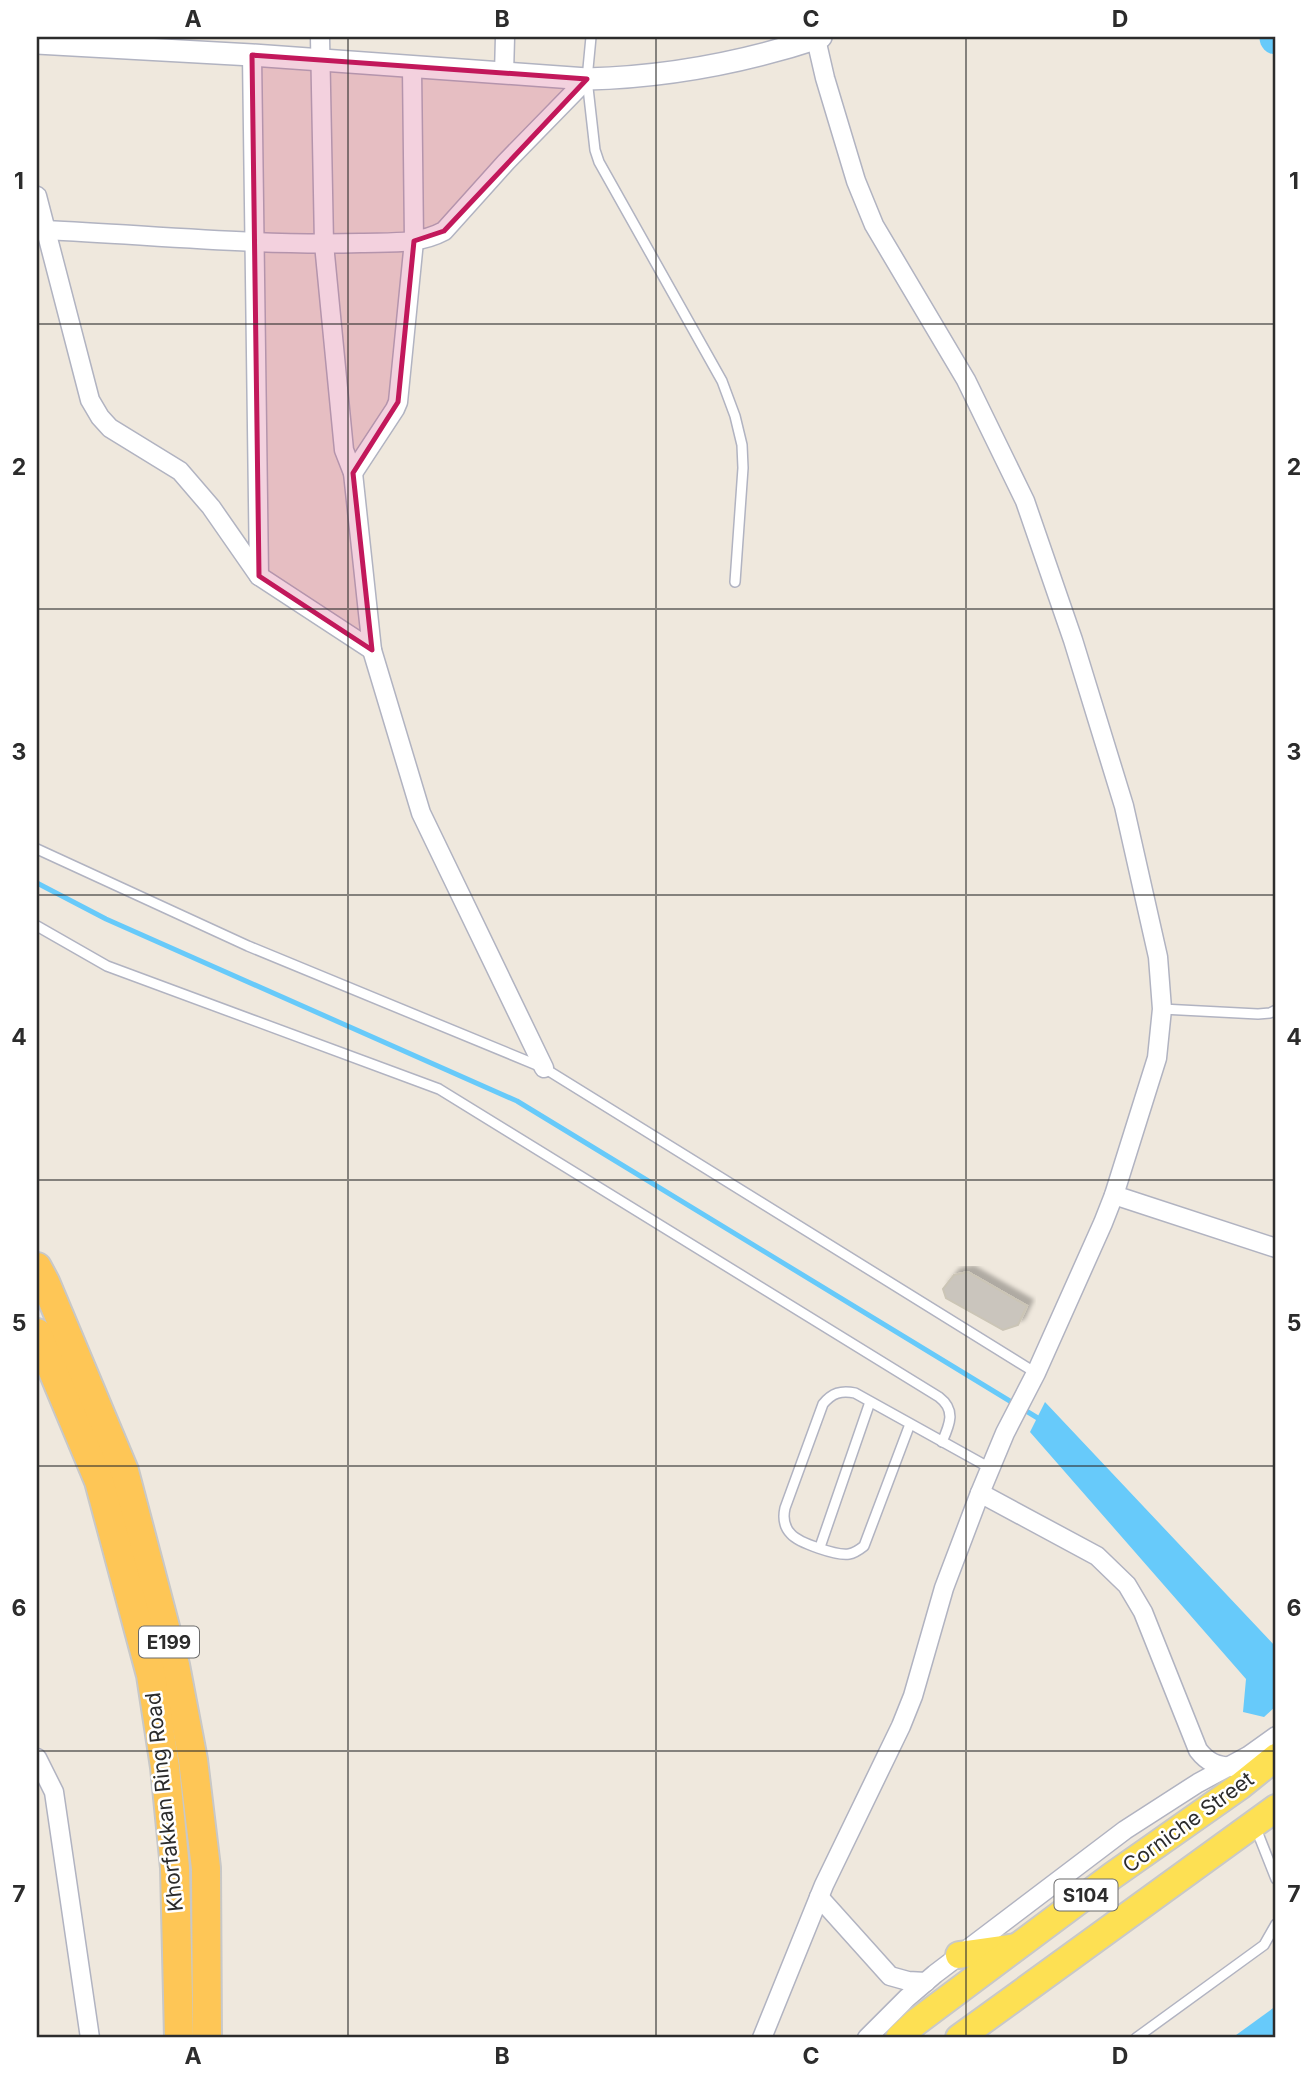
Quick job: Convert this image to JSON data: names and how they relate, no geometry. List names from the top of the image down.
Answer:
{
  "streets": {
    "highway": ["E199", "Khorfakkan Ring Road"],
    "main road": ["Corniche Street", "S104"]
  },
  "grid": {
    "columns": [
      "A",
      "B",
      "C",
      "D"
    ],
    "rows": [
      "1",
      "2",
      "3",
      "4",
      "5",
      "6",
      "7"
    ]
  }
}
